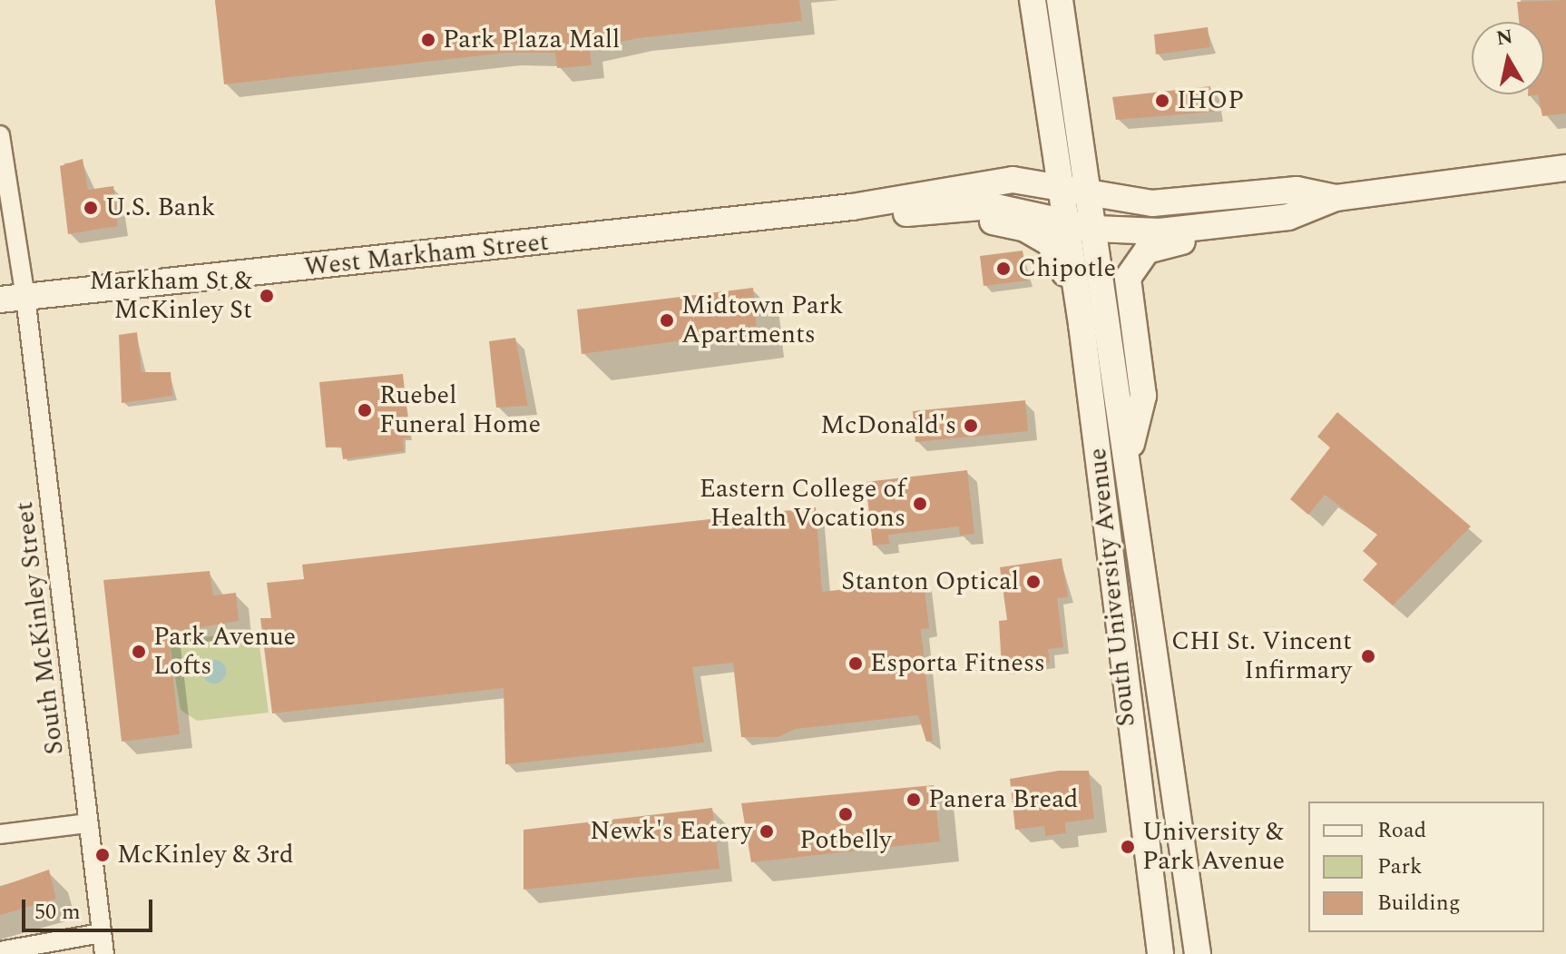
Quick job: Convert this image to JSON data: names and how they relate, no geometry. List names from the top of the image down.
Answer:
{
  "streets": {
    "main road": ["West Markham Street", "South University Avenue"],
    "street": ["South McKinley Street"]
  },
  "crossings": [
    ["West Markham Street", "South University Avenue"],
    ["West Markham Street", "South McKinley Street"]
  ],
  "places": [
    "Park Plaza Mall",
    "IHOP",
    "U.S. Bank",
    "Chipotle",
    "Markham St & McKinley St",
    "Midtown Park Apartments",
    "Ruebel Funeral Home",
    "McDonald's",
    "Eastern College of Health Vocations",
    "Stanton Optical",
    "Park Avenue Lofts",
    "CHI St. Vincent Infirmary",
    "Esporta Fitness",
    "Panera Bread",
    "Potbelly",
    "Newk's Eatery",
    "University & Park Avenue",
    "McKinley & 3rd"
  ],
  "legend": ["Road", "Park", "Building"],
  "scale_bar": "50 m",
  "north": "top"
}
